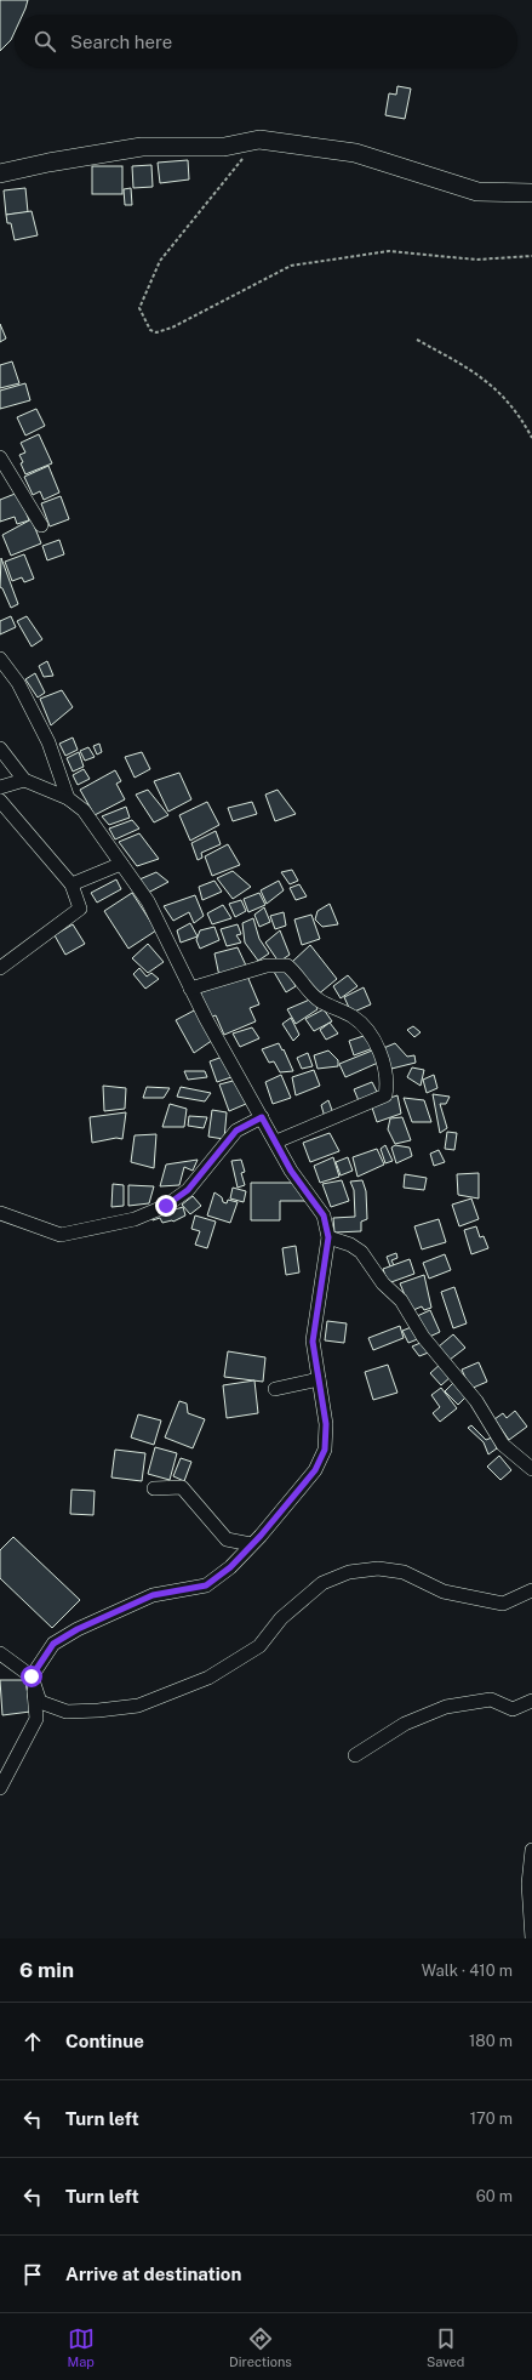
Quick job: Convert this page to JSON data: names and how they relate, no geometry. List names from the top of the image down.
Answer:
{
  "page": {
    "search": "Search here",
    "heading": ["6 min", "Walk · 410 m"],
    "list": [
      ["Continue", "180 m"],
      ["Turn left", "170 m"],
      ["Turn left", "60 m"],
      "Arrive at destination"
    ],
    "nav": ["Map", "Directions", "Saved"]
  }
}
